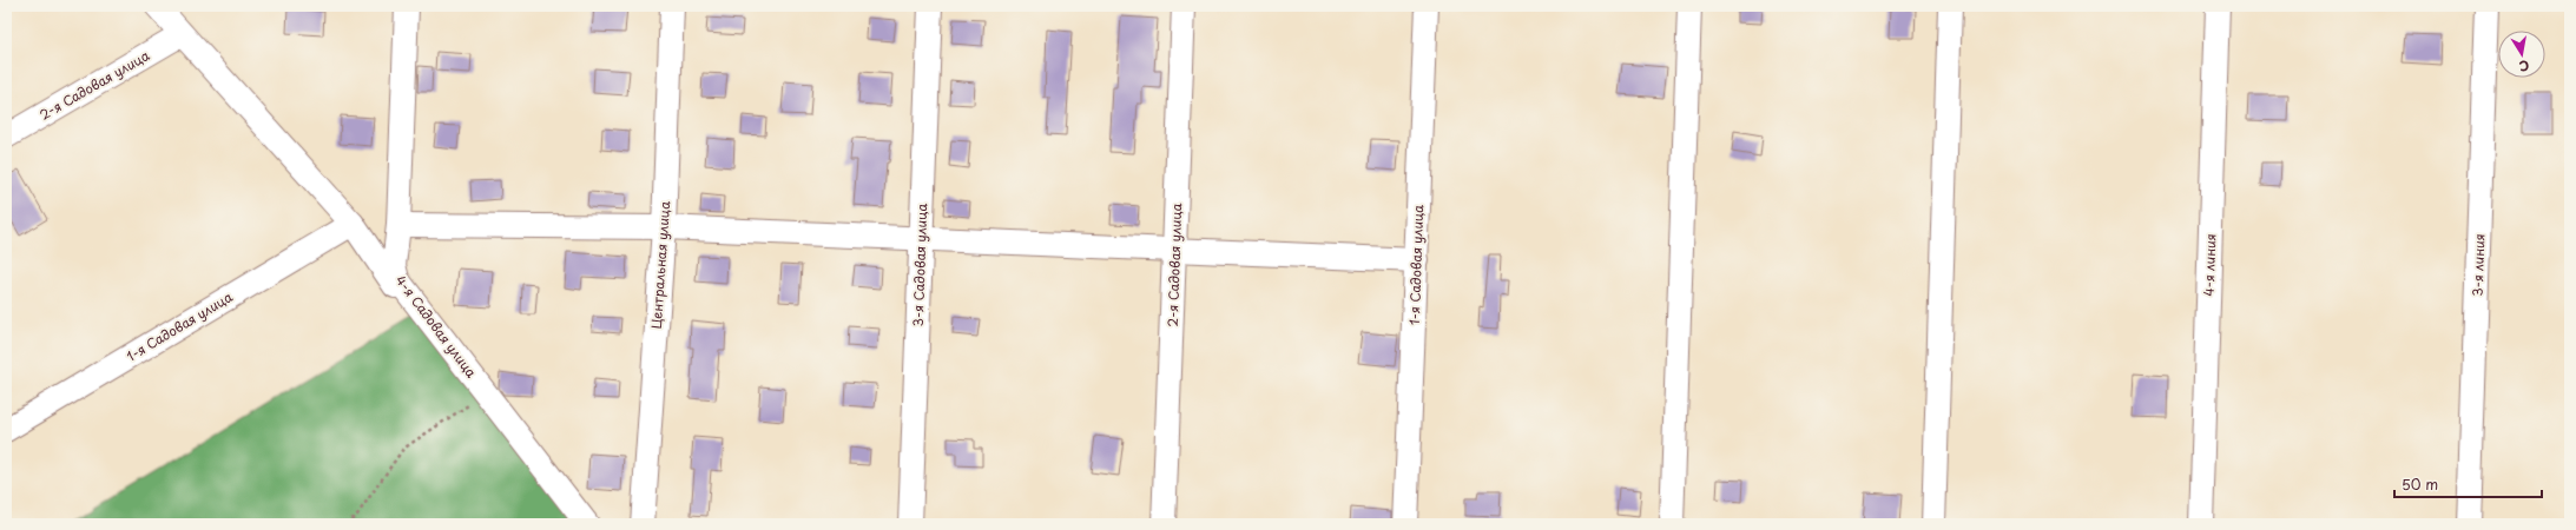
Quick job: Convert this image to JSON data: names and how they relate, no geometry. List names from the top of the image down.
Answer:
{
  "streets": {
    "street": [
      "2-я Садовая улица",
      "Центральная улица",
      "3-я Садовая улица",
      "1-я Садовая улица",
      "4-я линия",
      "3-я линия",
      "4-я Садовая улица"
    ]
  },
  "scale_bar": "50 m",
  "north": "bottom"
}
